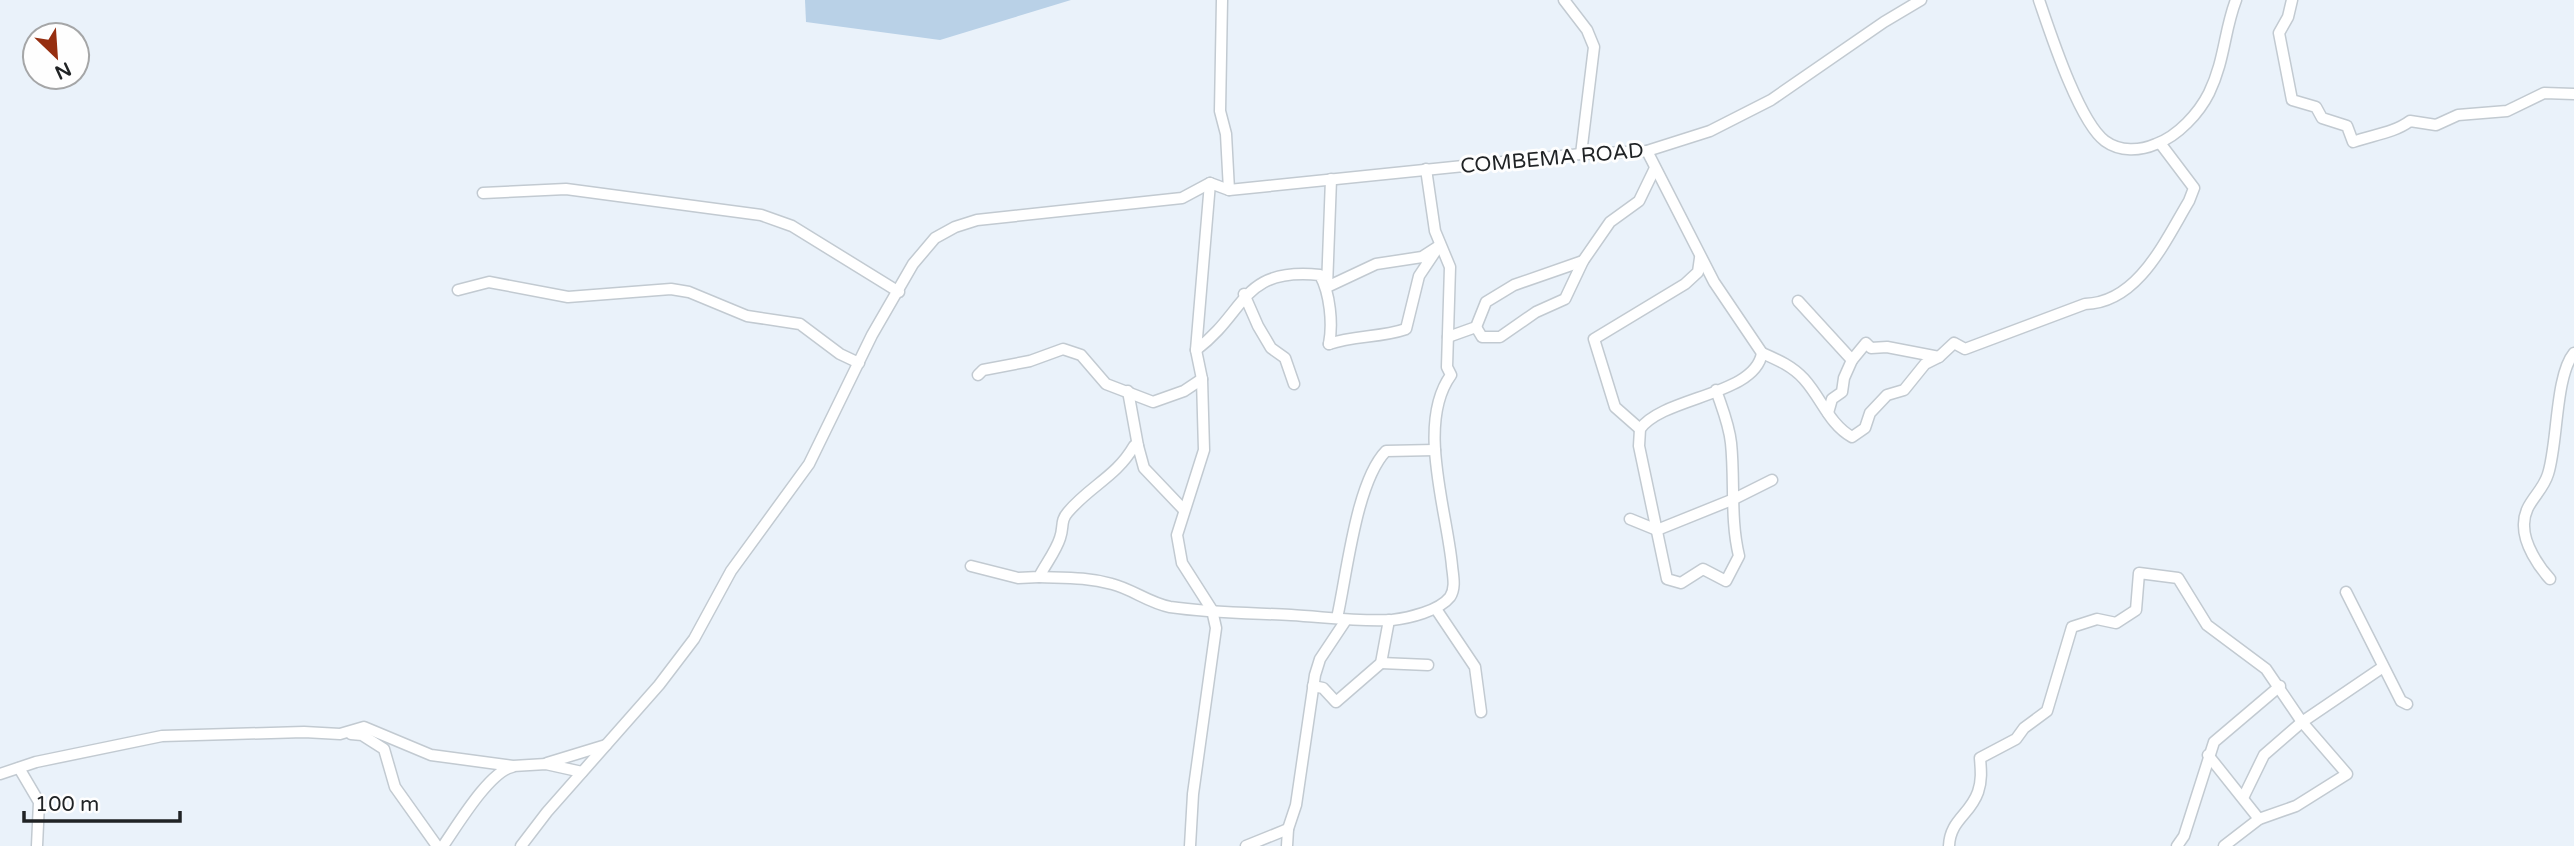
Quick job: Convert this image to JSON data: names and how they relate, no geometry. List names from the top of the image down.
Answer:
{
  "streets": {
    "street": ["COMBEMA ROAD"]
  },
  "scale_bar": "100 m",
  "north": "bottom right"
}
